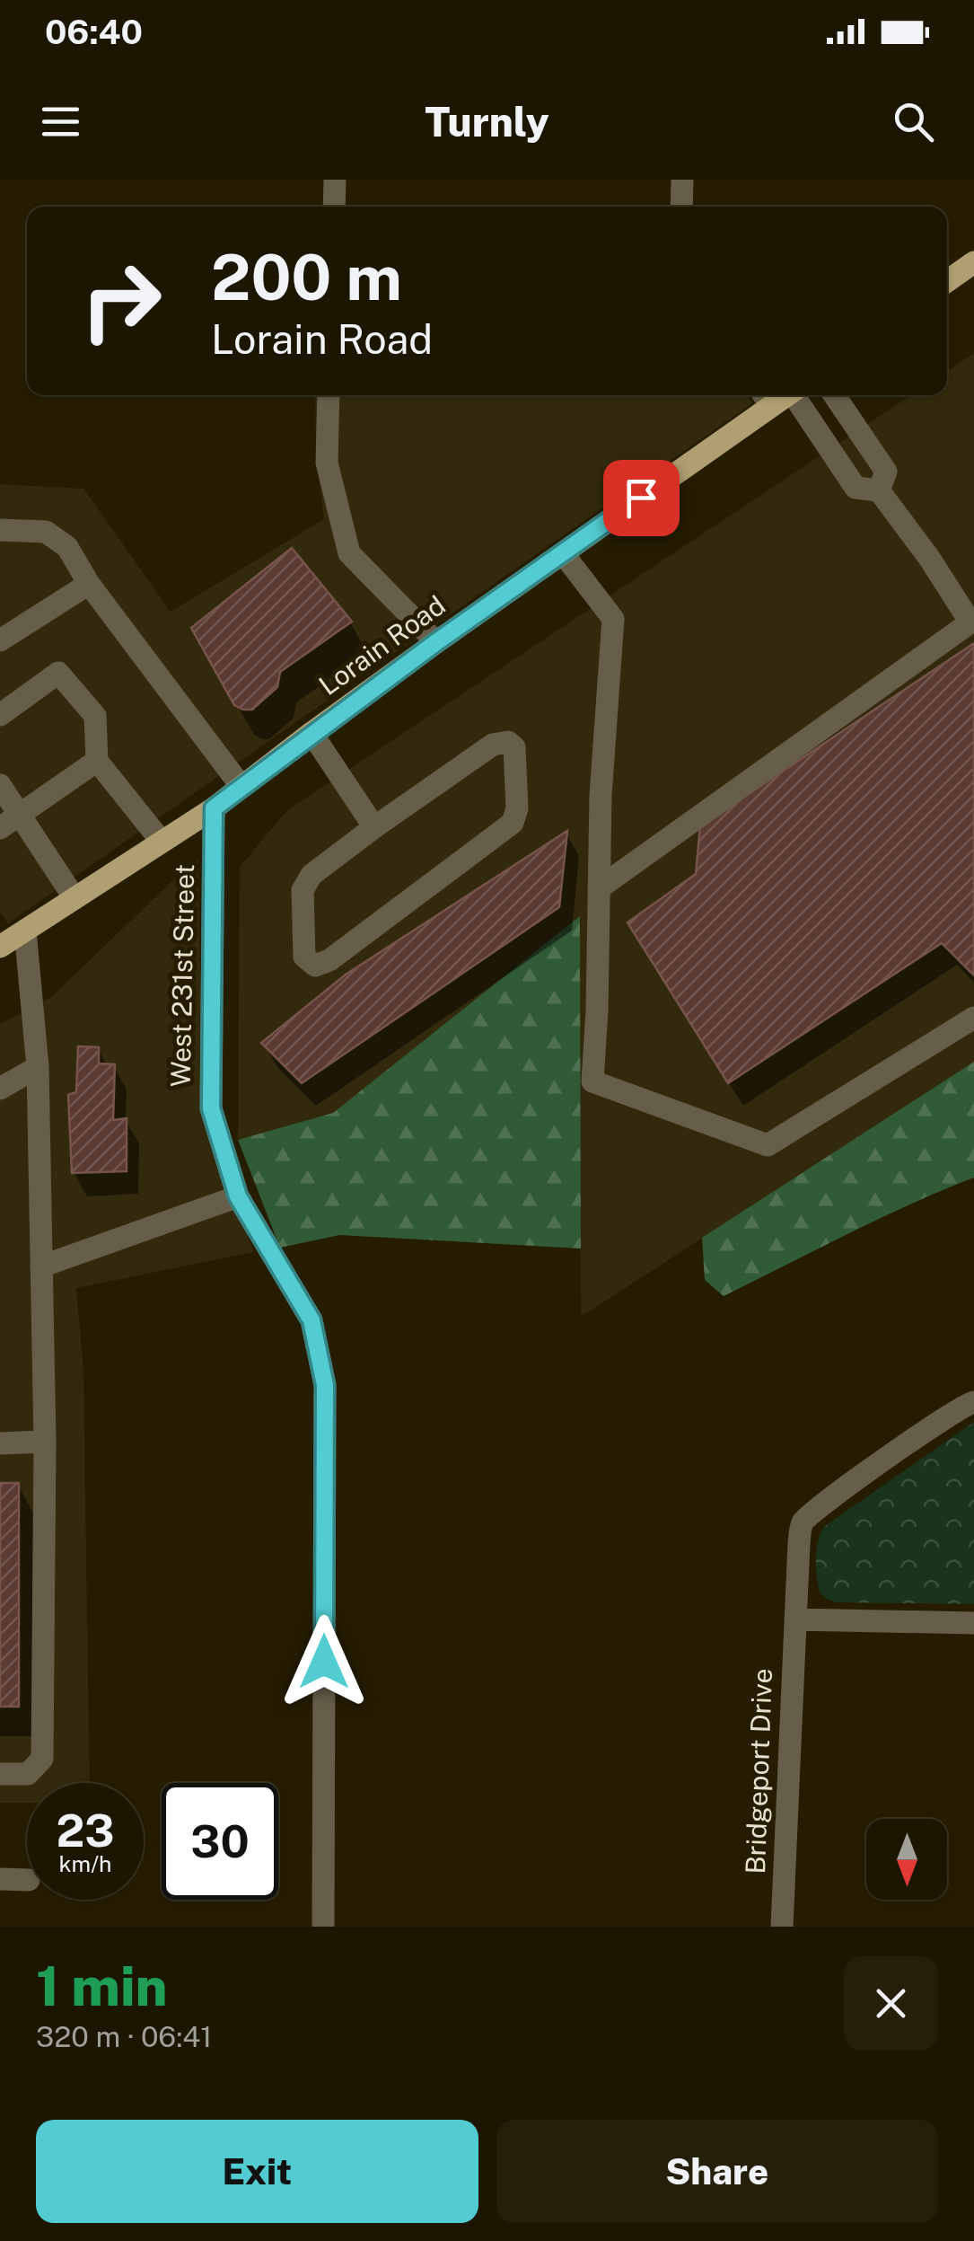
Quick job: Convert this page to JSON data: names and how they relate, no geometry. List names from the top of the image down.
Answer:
{
  "streets": {
    "main road": ["Lorain Road"],
    "street": ["West 231st Street", "Bridgeport Drive"]
  },
  "crossings": [
    ["Lorain Road", "West 231st Street"]
  ],
  "north": "bottom",
  "page": {
    "status": "06:40",
    "header": "Turnly",
    "turn": ["200 m", "Lorain Road"],
    "speed": "23 km/h",
    "limit": "30",
    "heading": ["1 min", "320 m · 06:41"],
    "buttons": ["Exit", "Share"]
  }
}
